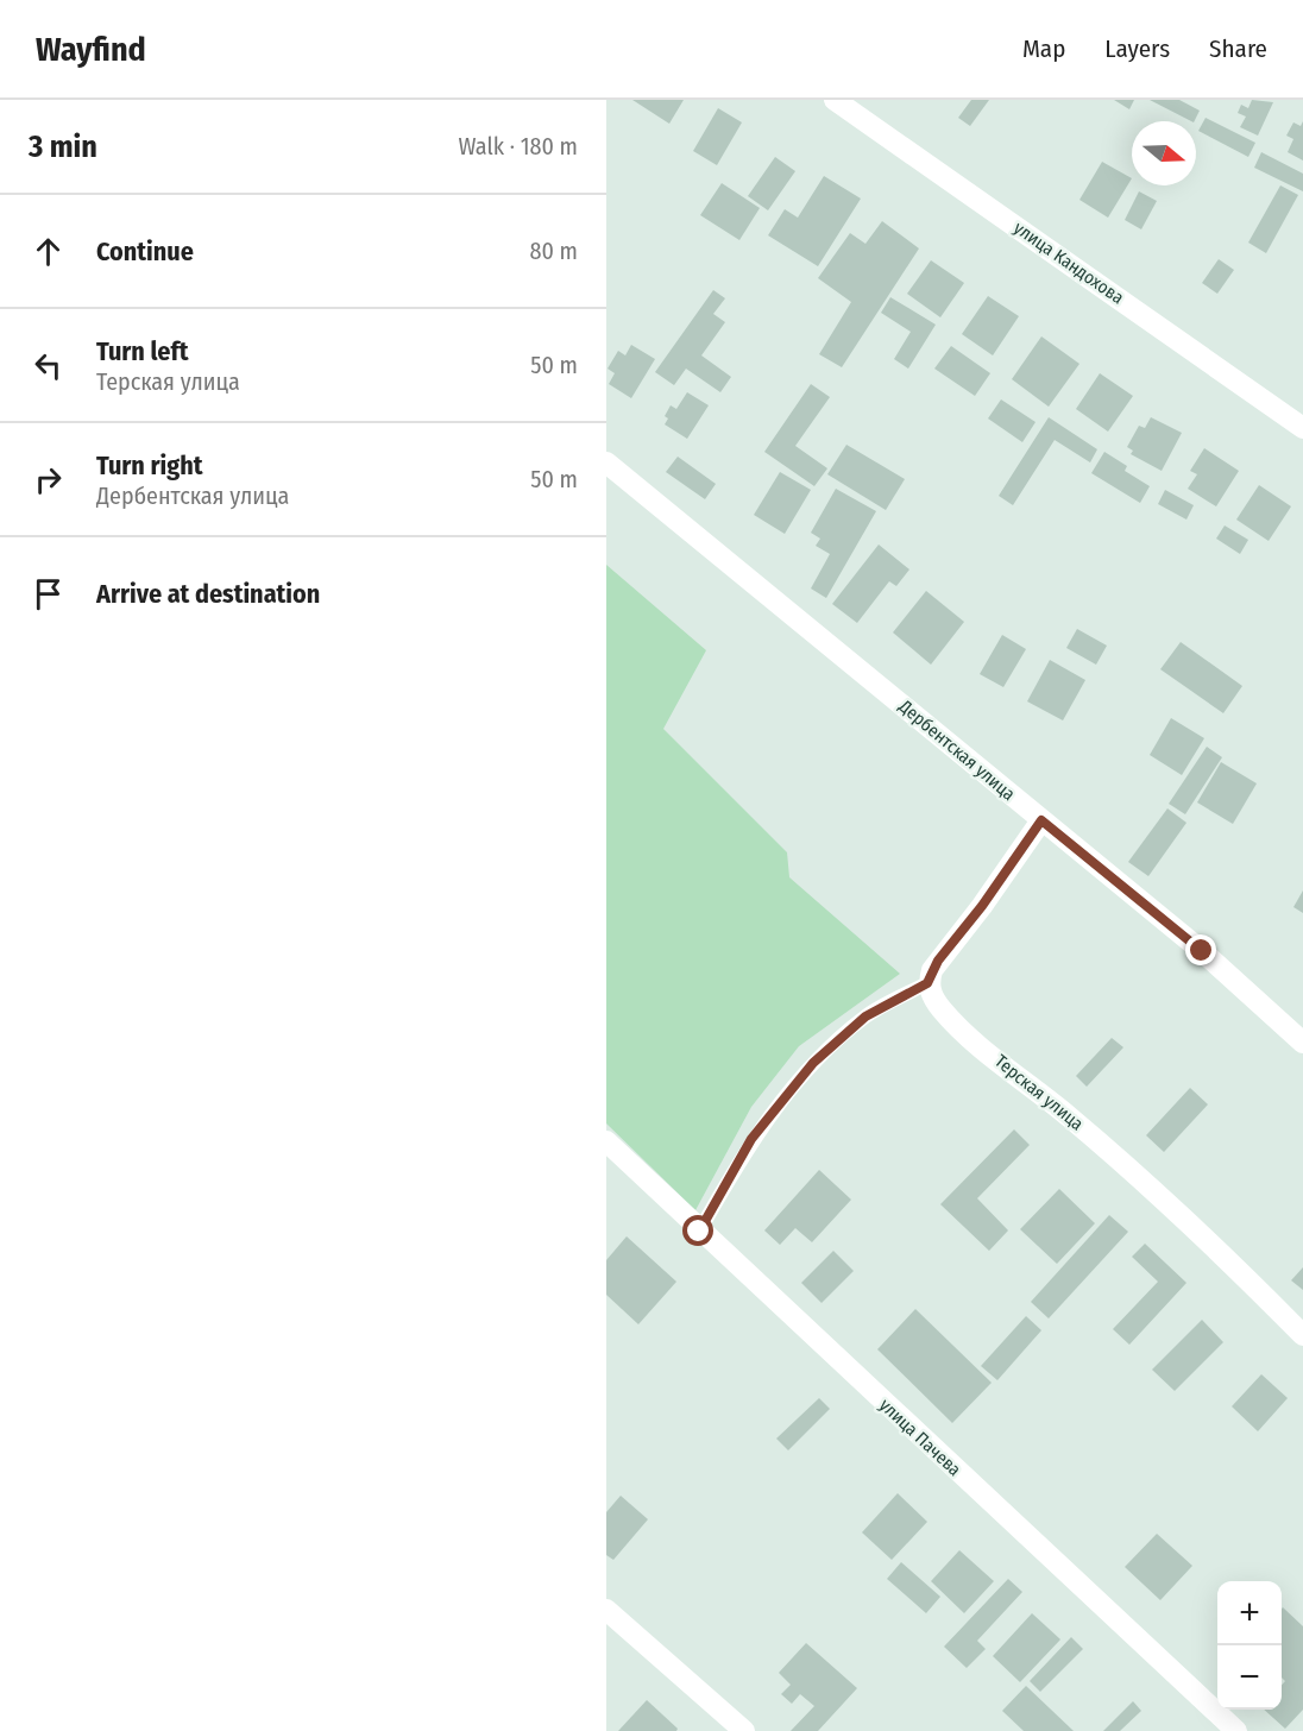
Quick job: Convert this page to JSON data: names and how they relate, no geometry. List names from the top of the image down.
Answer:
{
  "streets": {
    "street": [
      "улица Кандохова",
      "Дербентская улица",
      "Терская улица",
      "улица Пачева"
    ]
  },
  "north": "right",
  "page": {
    "header": "Wayfind",
    "nav": ["Map", "Layers", "Share"],
    "heading": ["3 min", "Walk · 180 m"],
    "list": [
      ["Continue", "80 m"],
      ["Turn left", "Терская улица", "50 m"],
      ["Turn right", "Дербентская улица", "50 m"],
      "Arrive at destination"
    ],
    "map_buttons": ["+", "−"]
  }
}
